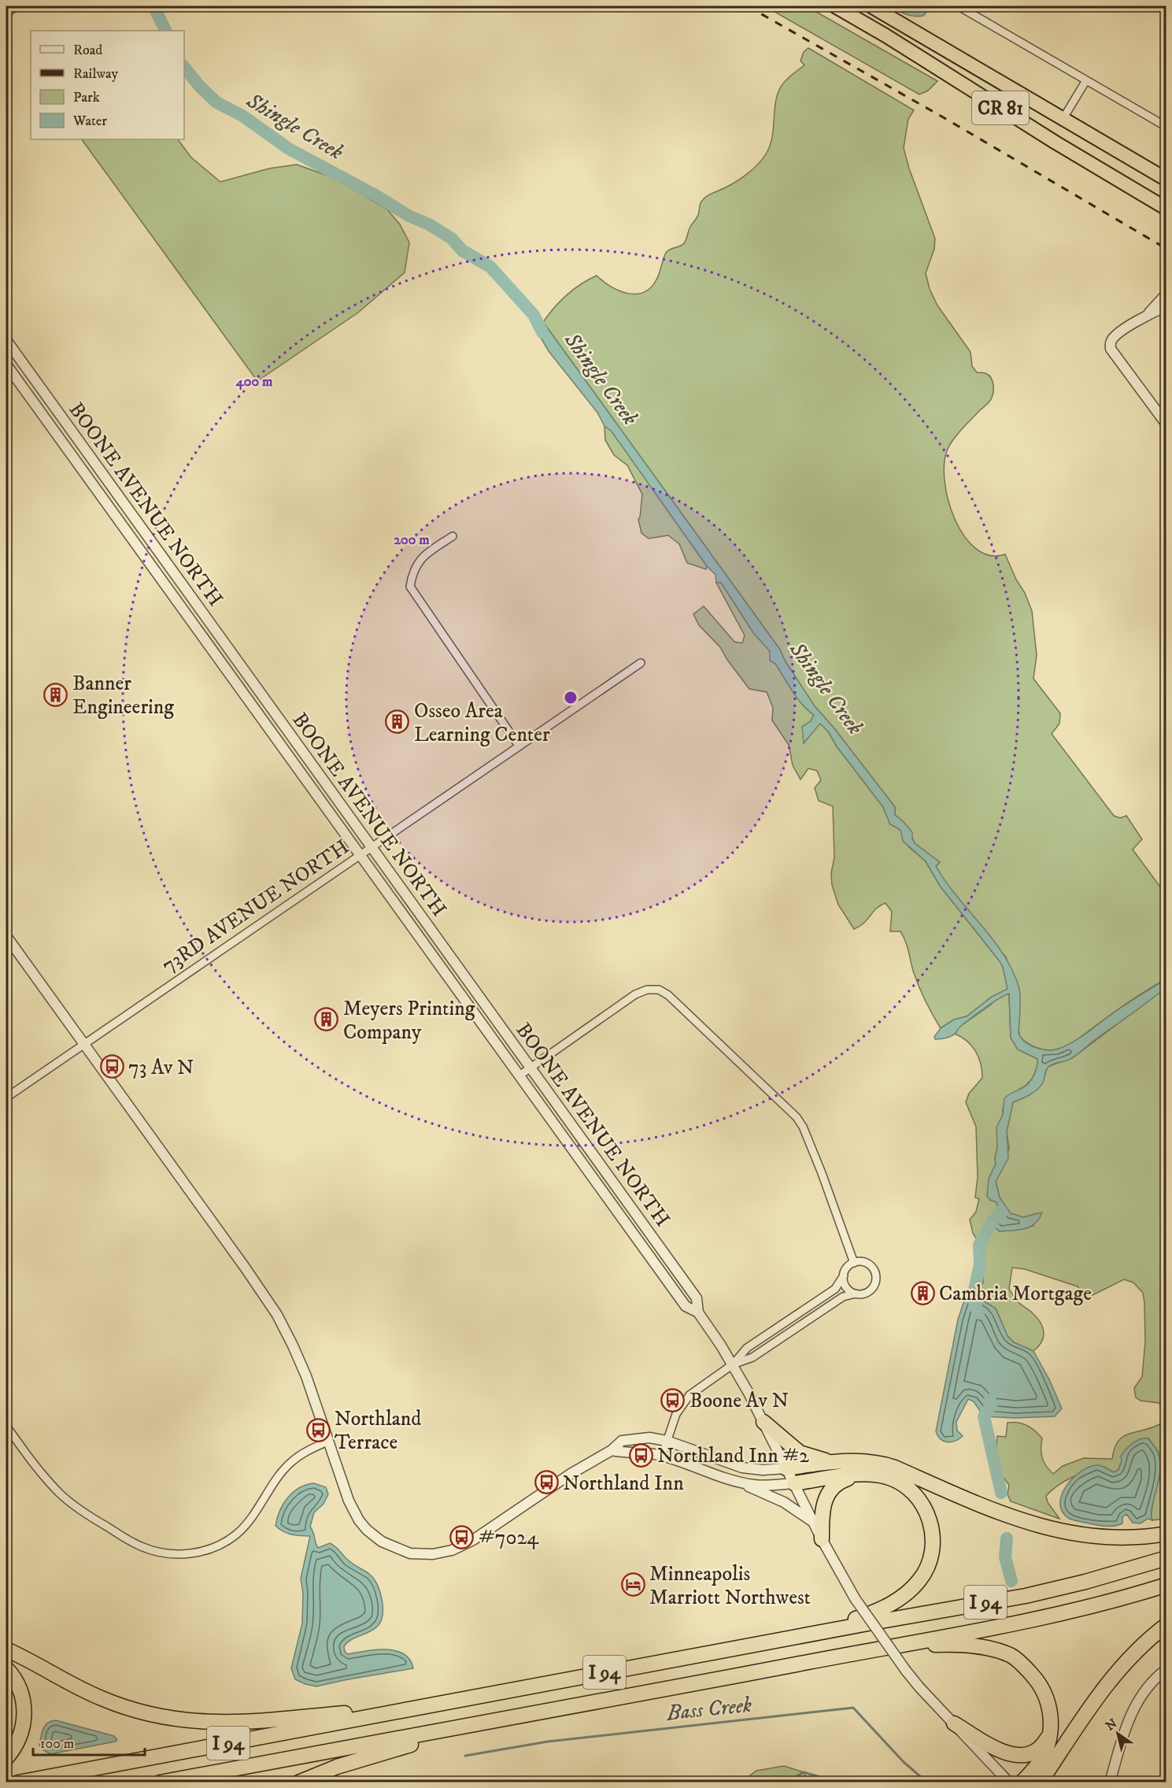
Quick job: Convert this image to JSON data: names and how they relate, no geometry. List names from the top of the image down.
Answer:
{
  "streets": {
    "highway": ["CR 81", "I 94"],
    "street": ["BOONE AVENUE NORTH", "73RD AVENUE NORTH"]
  },
  "crossings": [
    ["BOONE AVENUE NORTH", "73RD AVENUE NORTH"]
  ],
  "water": ["Shingle Creek", "Bass Creek"],
  "places": {
    "building": [
      "Banner Engineering",
      "Osseo Area Learning Center",
      "Meyers Printing Company",
      "Cambria Mortgage"
    ],
    "bus stop": [
      "73 Av N",
      "Boone Av N",
      "Northland Terrace",
      "Northland Inn #2",
      "Northland Inn",
      "#7024"
    ],
    "hotel": ["Minneapolis Marriott Northwest"]
  },
  "legend": [
    "Road",
    "Railway",
    "Park",
    "Water"
  ],
  "scale_bar": "100 m",
  "north": "top left",
  "rings": ["400 m", "200 m"]
}
